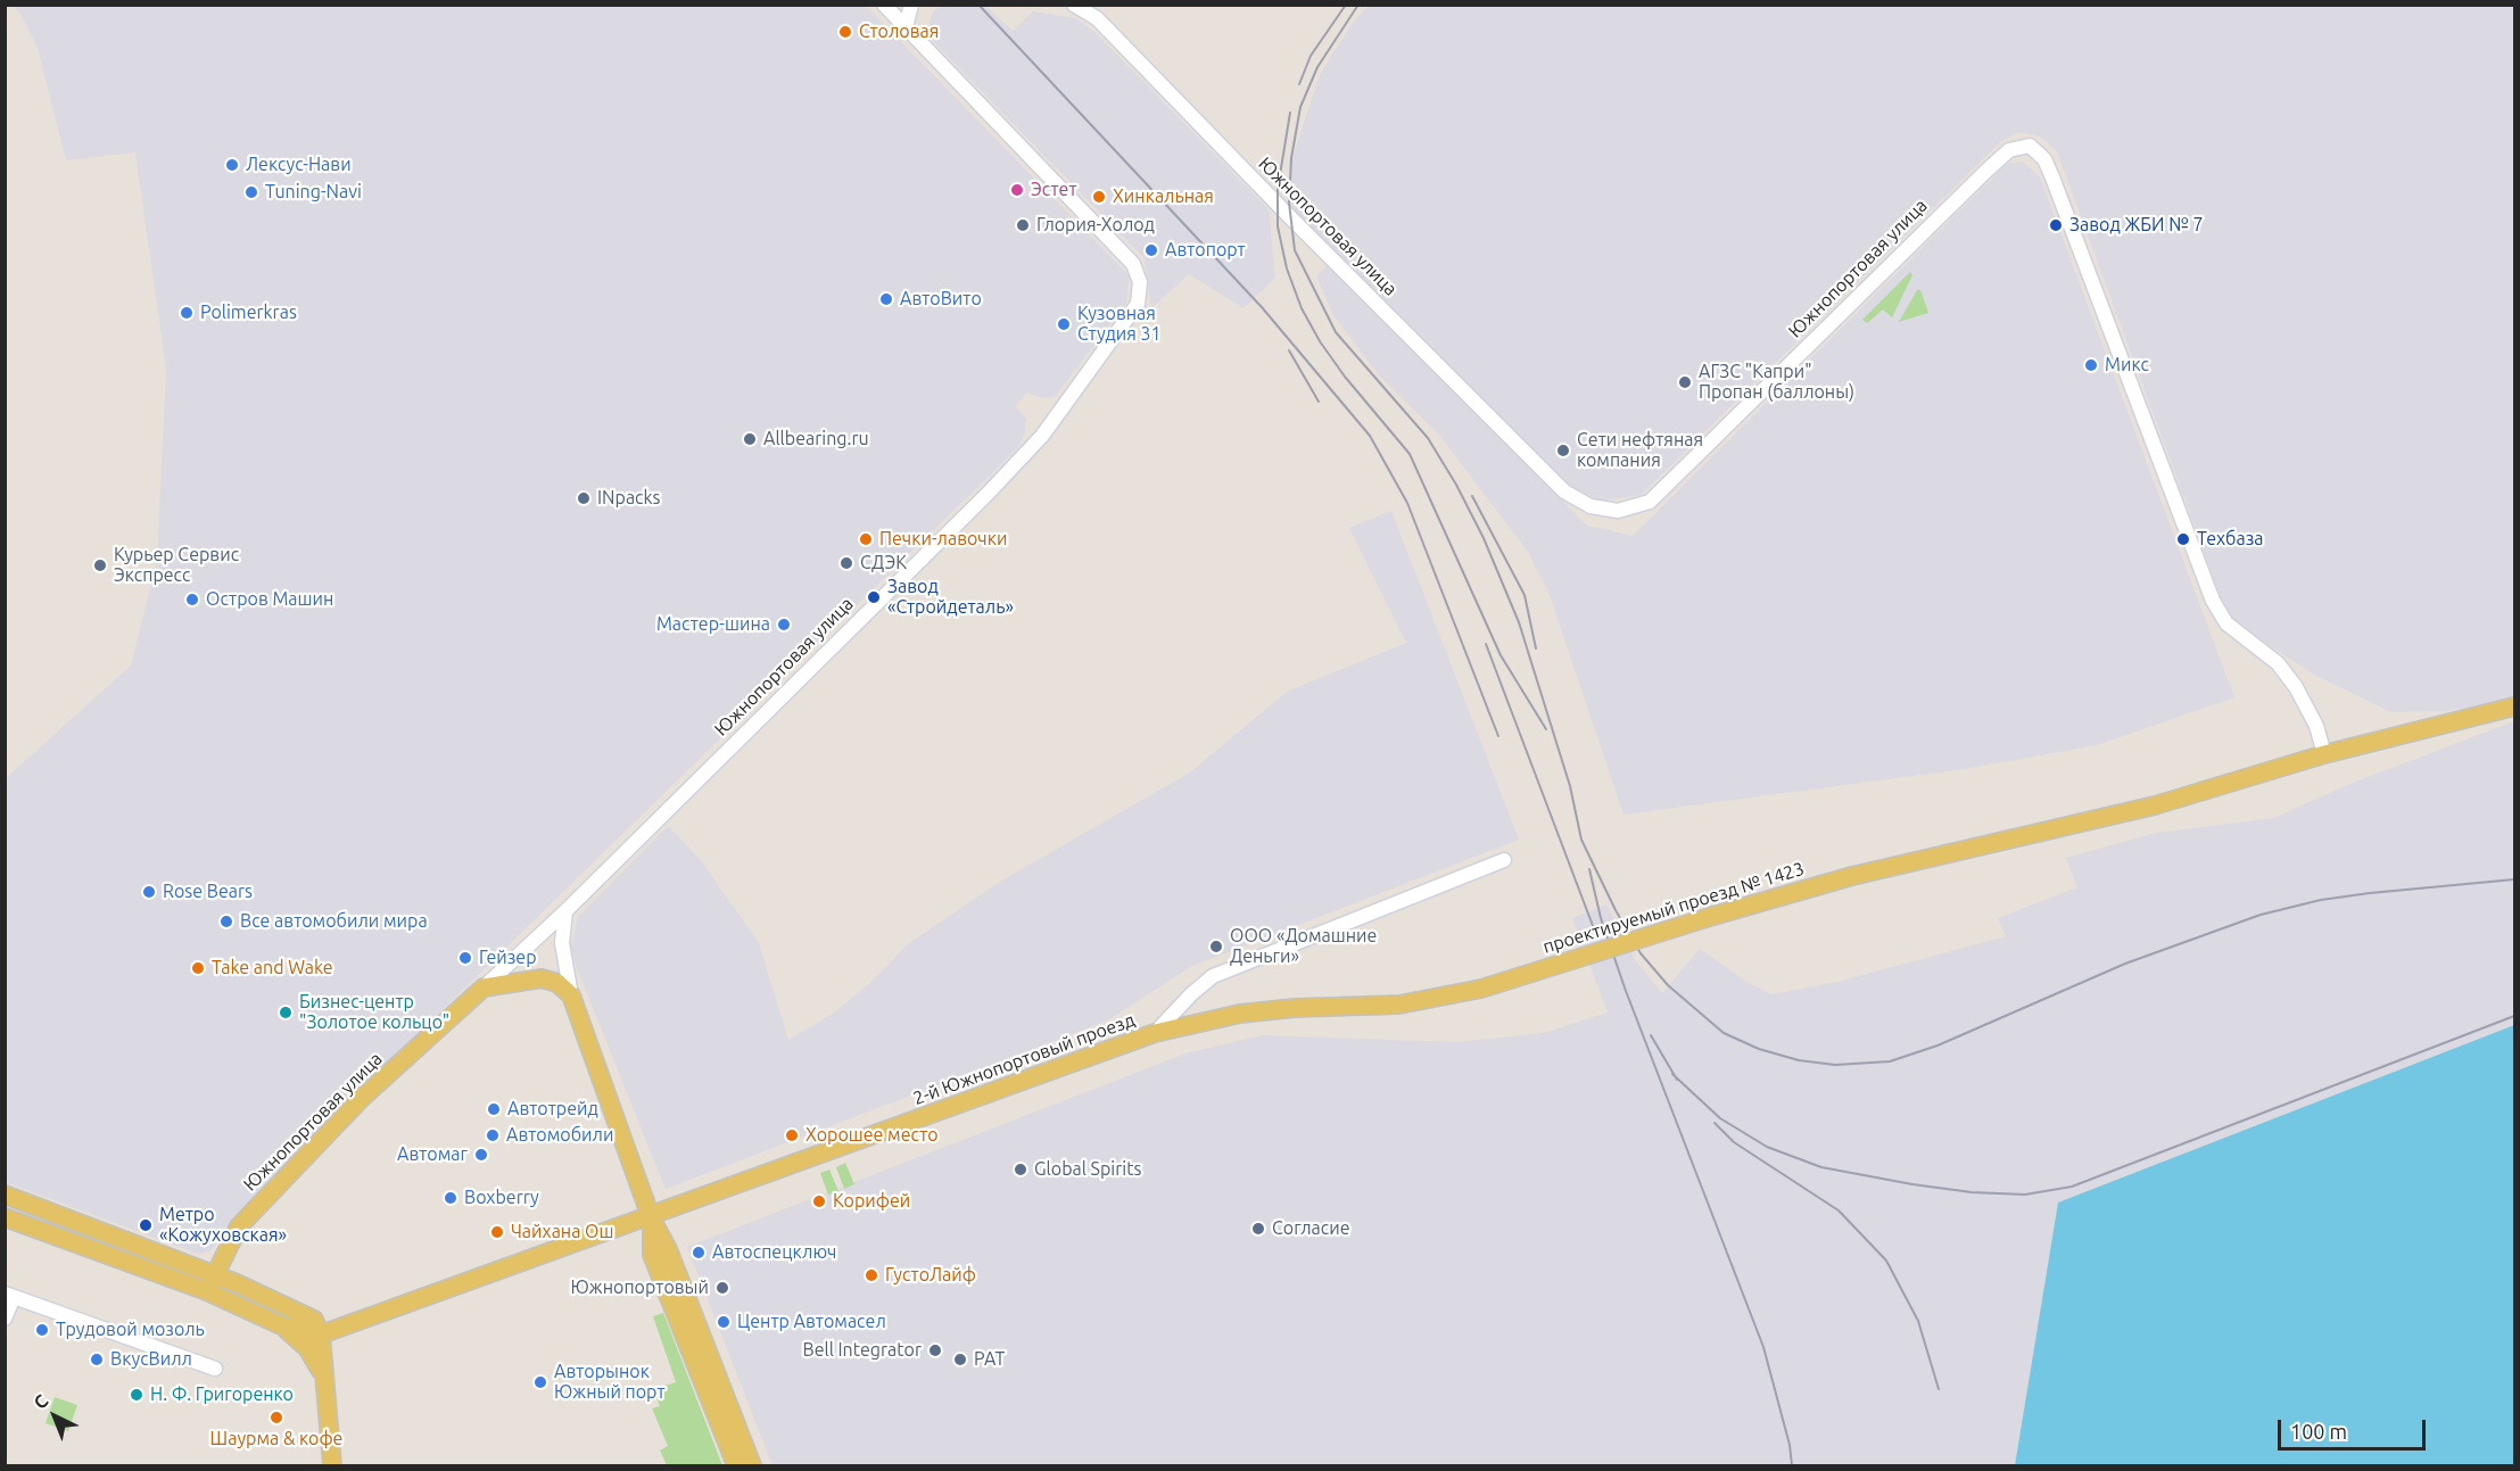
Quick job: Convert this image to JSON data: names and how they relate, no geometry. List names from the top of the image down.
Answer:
{
  "streets": {
    "main road": ["Южнопортовая улица", "проектируемый проезд № 1423", "2-й Южнопортовый проезд"]
  },
  "crossings": [
    ["Южнопортовая улица", "проектируемый проезд № 1423"],
    ["проектируемый проезд № 1423", "2-й Южнопортовый проезд"]
  ],
  "places": [
    "Столовая",
    "Лексус-Нави",
    "Эстет",
    "Tuning-Navi",
    "Хинкальная",
    "Глория-Холод",
    "Завод ЖБИ № 7",
    "Автопорт",
    "АвтоВито",
    "Polimerkras",
    "Кузовная Студия 31",
    "Микс",
    "АГЗС \"Капри\" Пропан (баллоны)",
    "Allbearing.ru",
    "Сети нефтяная компания",
    "INpacks",
    "Печки-лавочки",
    "Техбаза",
    "СДЭК",
    "Курьер Сервис Экспресс",
    "Завод «Стройдеталь»",
    "Остров Машин",
    "Мастер-шина",
    "Rose Bears",
    "Все автомобили мира",
    "ООО «Домашние Деньги»",
    "Гейзер",
    "Take and Wake",
    "Бизнес-центр \"Золотое кольцо\"",
    "Автотрейд",
    "Автомобили",
    "Хорошее место",
    "Автомаг",
    "Global Spirits",
    "Boxberry",
    "Корифей",
    "Метро «Кожуховская»",
    "Согласие",
    "Чайхана Ош",
    "Автоспецключ",
    "ГустоЛайф",
    "Южнопортовый",
    "Центр Автомасел",
    "Трудовой мозоль",
    "Bell Integrator",
    "ВкусВилл",
    "РАТ",
    "Авторынок Южный порт",
    "Н. Ф. Григоренко",
    "Шаурма & кофе"
  ],
  "scale_bar": "100 m",
  "north": "top left"
}
